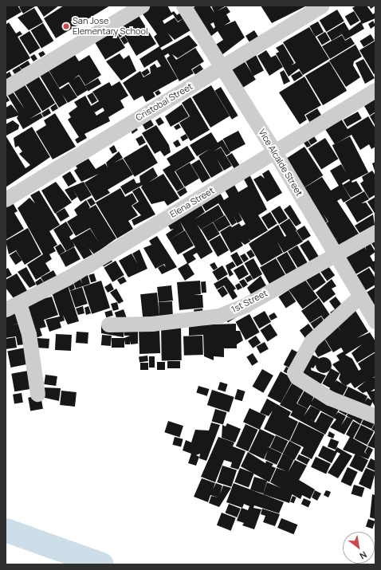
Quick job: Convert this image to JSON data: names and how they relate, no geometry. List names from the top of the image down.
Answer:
{
  "streets": {
    "street": [
      "Cristobal Street",
      "Vice Alcalde Street",
      "Elena Street",
      "1st Street"
    ]
  },
  "crossings": [
    ["Cristobal Street", "Vice Alcalde Street"],
    ["Vice Alcalde Street", "Elena Street"],
    ["Vice Alcalde Street", "1st Street"]
  ],
  "places": ["San Jose Elementary School"],
  "north": "bottom right"
}
